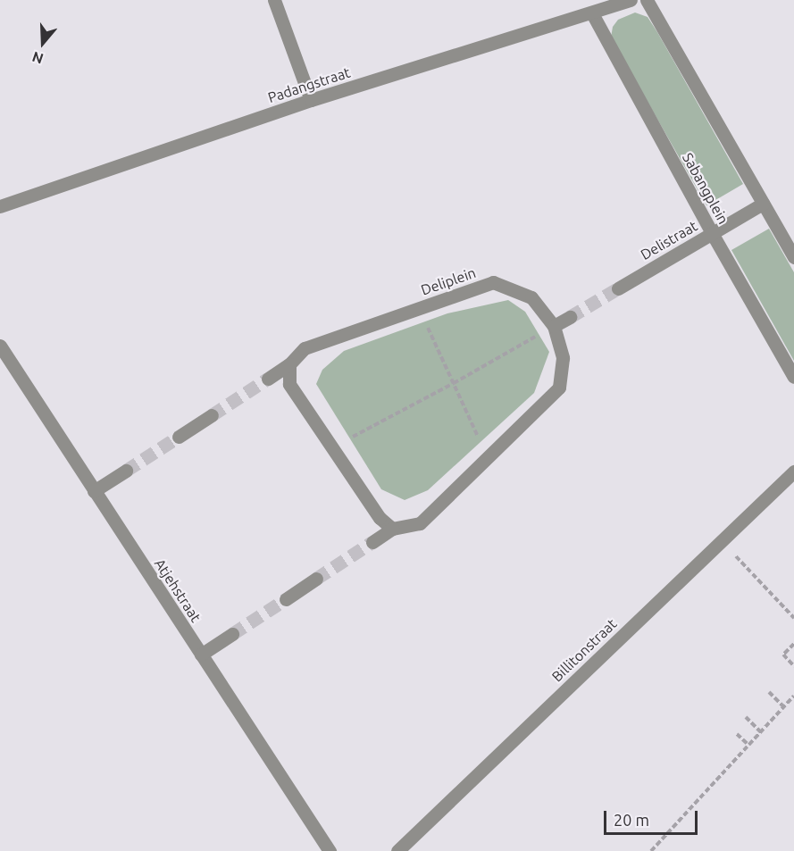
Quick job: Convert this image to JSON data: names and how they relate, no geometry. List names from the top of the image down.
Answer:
{
  "streets": {
    "street": [
      "Padangstraat",
      "Sabangplein",
      "Delistraat",
      "Deliplein",
      "Atjehstraat",
      "Billitonstraat"
    ]
  },
  "crossings": [
    ["Padangstraat", "Sabangplein"],
    ["Sabangplein", "Delistraat"]
  ],
  "scale_bar": "20 m",
  "north": "bottom"
}
